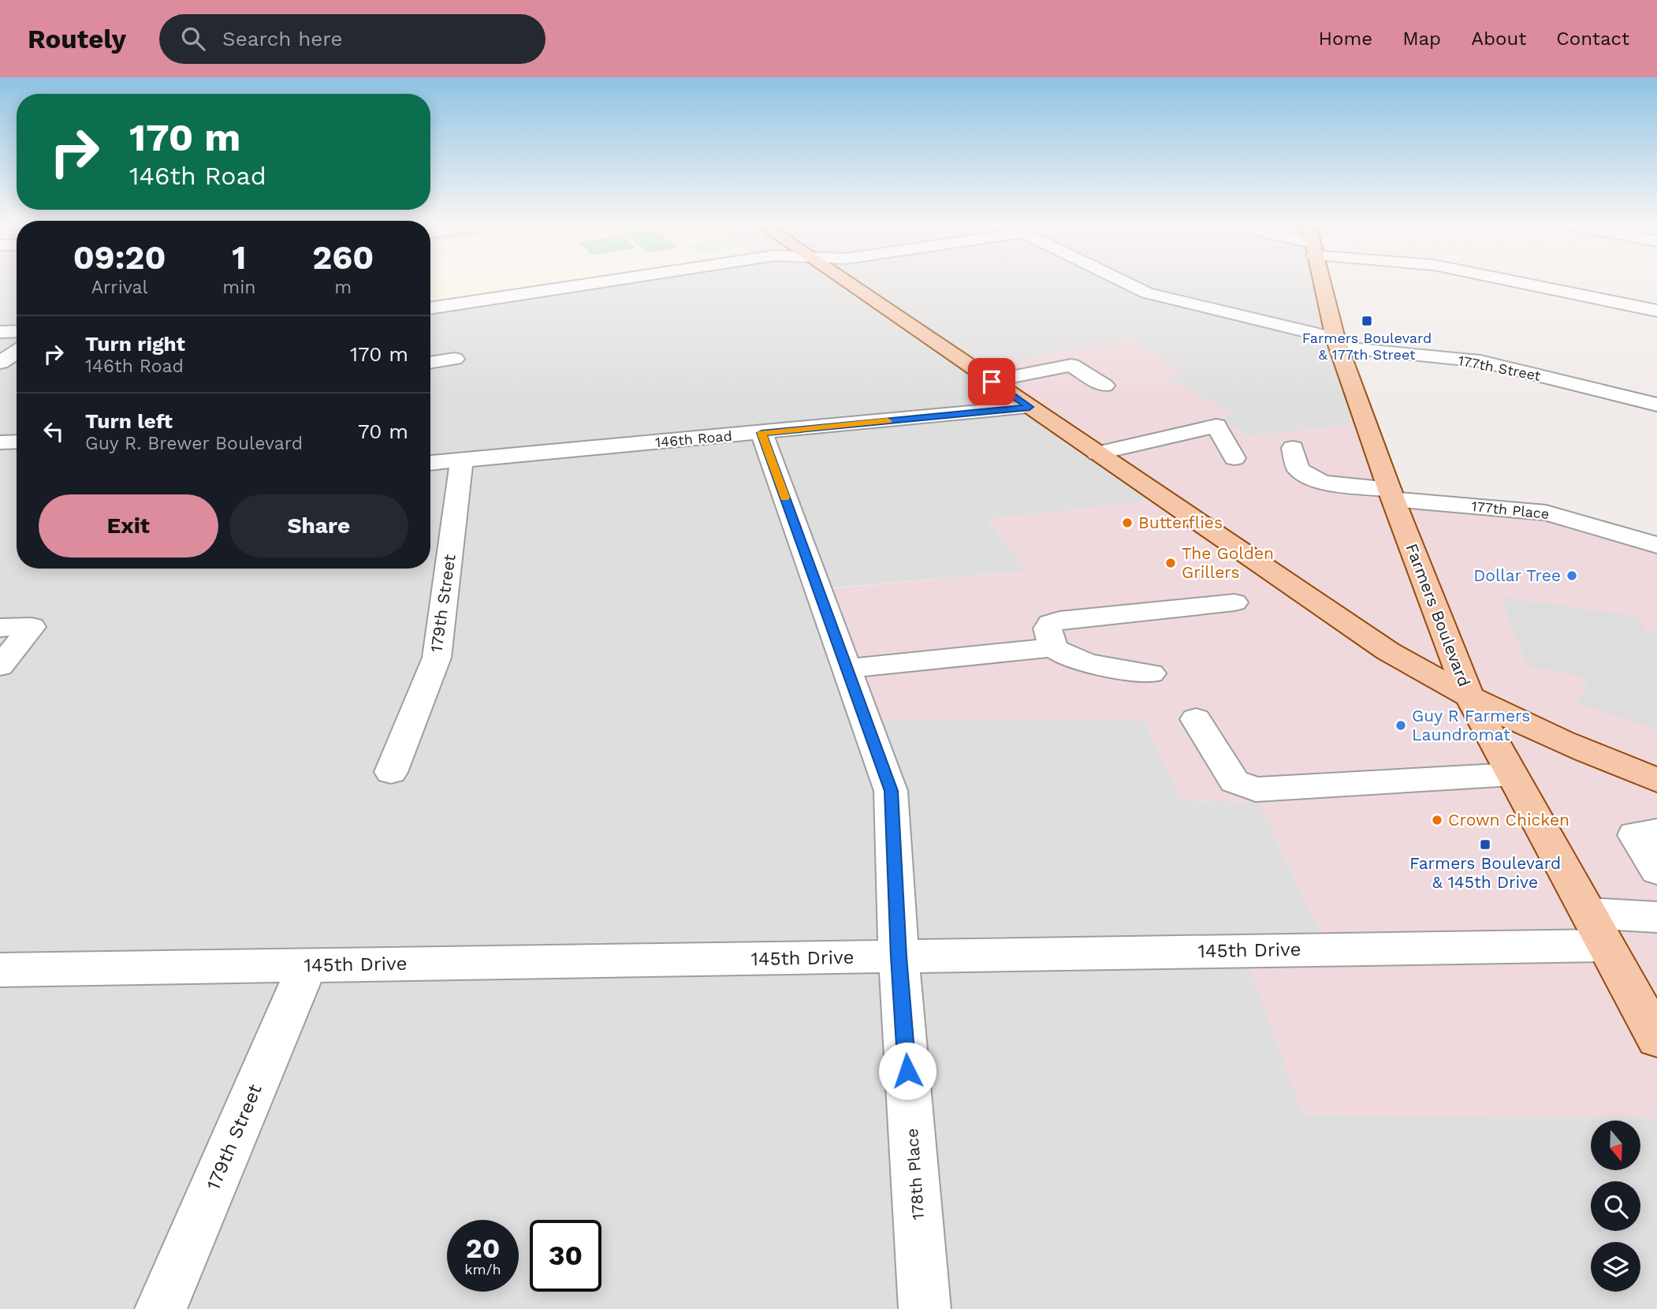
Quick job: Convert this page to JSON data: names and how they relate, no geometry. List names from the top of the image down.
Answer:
{
  "streets": {
    "main road": ["Farmers Boulevard"],
    "street": [
      "177th Street",
      "146th Road",
      "177th Place",
      "179th Street",
      "145th Drive",
      "178th Place"
    ]
  },
  "crossings": [
    ["177th Street", "Farmers Boulevard"],
    ["146th Road", "179th Street"],
    ["146th Road", "178th Place"],
    ["177th Place", "Farmers Boulevard"],
    ["179th Street", "145th Drive"],
    ["Farmers Boulevard", "145th Drive"],
    ["145th Drive", "178th Place"]
  ],
  "places": {
    "transit": ["Farmers Boulevard & 177th Street", "Farmers Boulevard & 145th Drive"],
    "other": [
      "Butterflies",
      "The Golden Grillers",
      "Dollar Tree",
      "Guy R Farmers Laundromat",
      "Crown Chicken"
    ]
  },
  "north": "bottom",
  "page": {
    "header": "Routely",
    "search": "Search here",
    "nav": [
      "Home",
      "Map",
      "About",
      "Contact"
    ],
    "turn": ["170 m", "146th Road"],
    "eta": [
      "09:20",
      "Arrival",
      "1",
      "min",
      "260",
      "m"
    ],
    "list": [
      {
        "name": "Turn right",
        "note": "146th Road",
        "value": "170 m"
      },
      {
        "name": "Turn left",
        "note": "Guy R. Brewer Boulevard",
        "value": "70 m"
      }
    ],
    "buttons": ["Exit", "Share"],
    "speed": "20 km/h",
    "limit": "30"
  }
}
